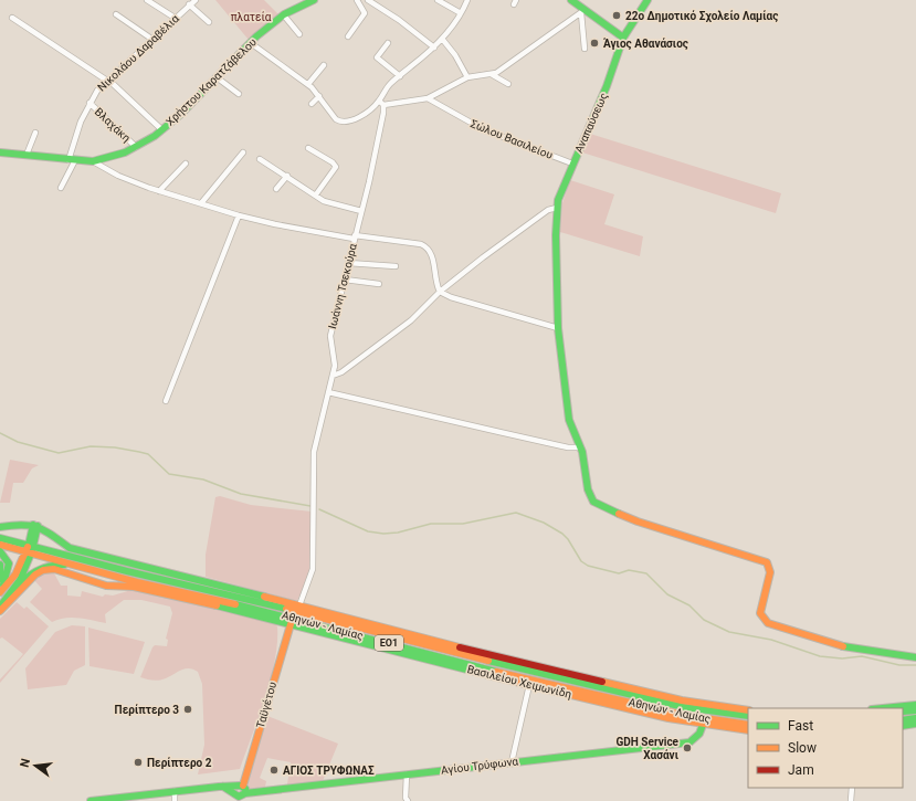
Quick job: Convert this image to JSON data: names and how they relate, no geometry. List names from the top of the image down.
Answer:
{
  "streets": {
    "street": [
      "Νικολάου Δαραβέλια",
      "Χρήστου Καρατζάβελου",
      "Αναπαύσεως",
      "Βλαχάκη",
      "Σώλου Βασιλείου",
      "Ιωάννη Τσεκούρα",
      "Αθηνών - Λαμίας",
      "ΕΟ1",
      "Βασιλείου Χειμωνίδη",
      "Ταϋγέτου",
      "Αγίου Τρύφωνα"
    ]
  },
  "crossings": [
    ["Νικολάου Δαραβέλια", "Χρήστου Καρατζάβελου"],
    ["Νικολάου Δαραβέλια", "Βλαχάκη"],
    ["Χρήστου Καρατζάβελου", "Βλαχάκη"],
    ["Αναπαύσεως", "Σώλου Βασιλείου"],
    ["Βασιλείου Χειμωνίδη", "Ταϋγέτου"],
    ["Βασιλείου Χειμωνίδη", "Αγίου Τρύφωνα"]
  ],
  "parks": ["πλατεία"],
  "places": [
    "22ο Δημοτικό Σχολείο Λαμίας",
    "Άγιος Αθανάσιος",
    "Περίπτερο 3",
    "GDH Service Χασάνι",
    "Περίπτερο 2",
    "ΑΓΙΟΣ ΤΡΥΦΩΝΑΣ"
  ],
  "legend": ["Fast", "Slow", "Jam"],
  "north": "left"
}
